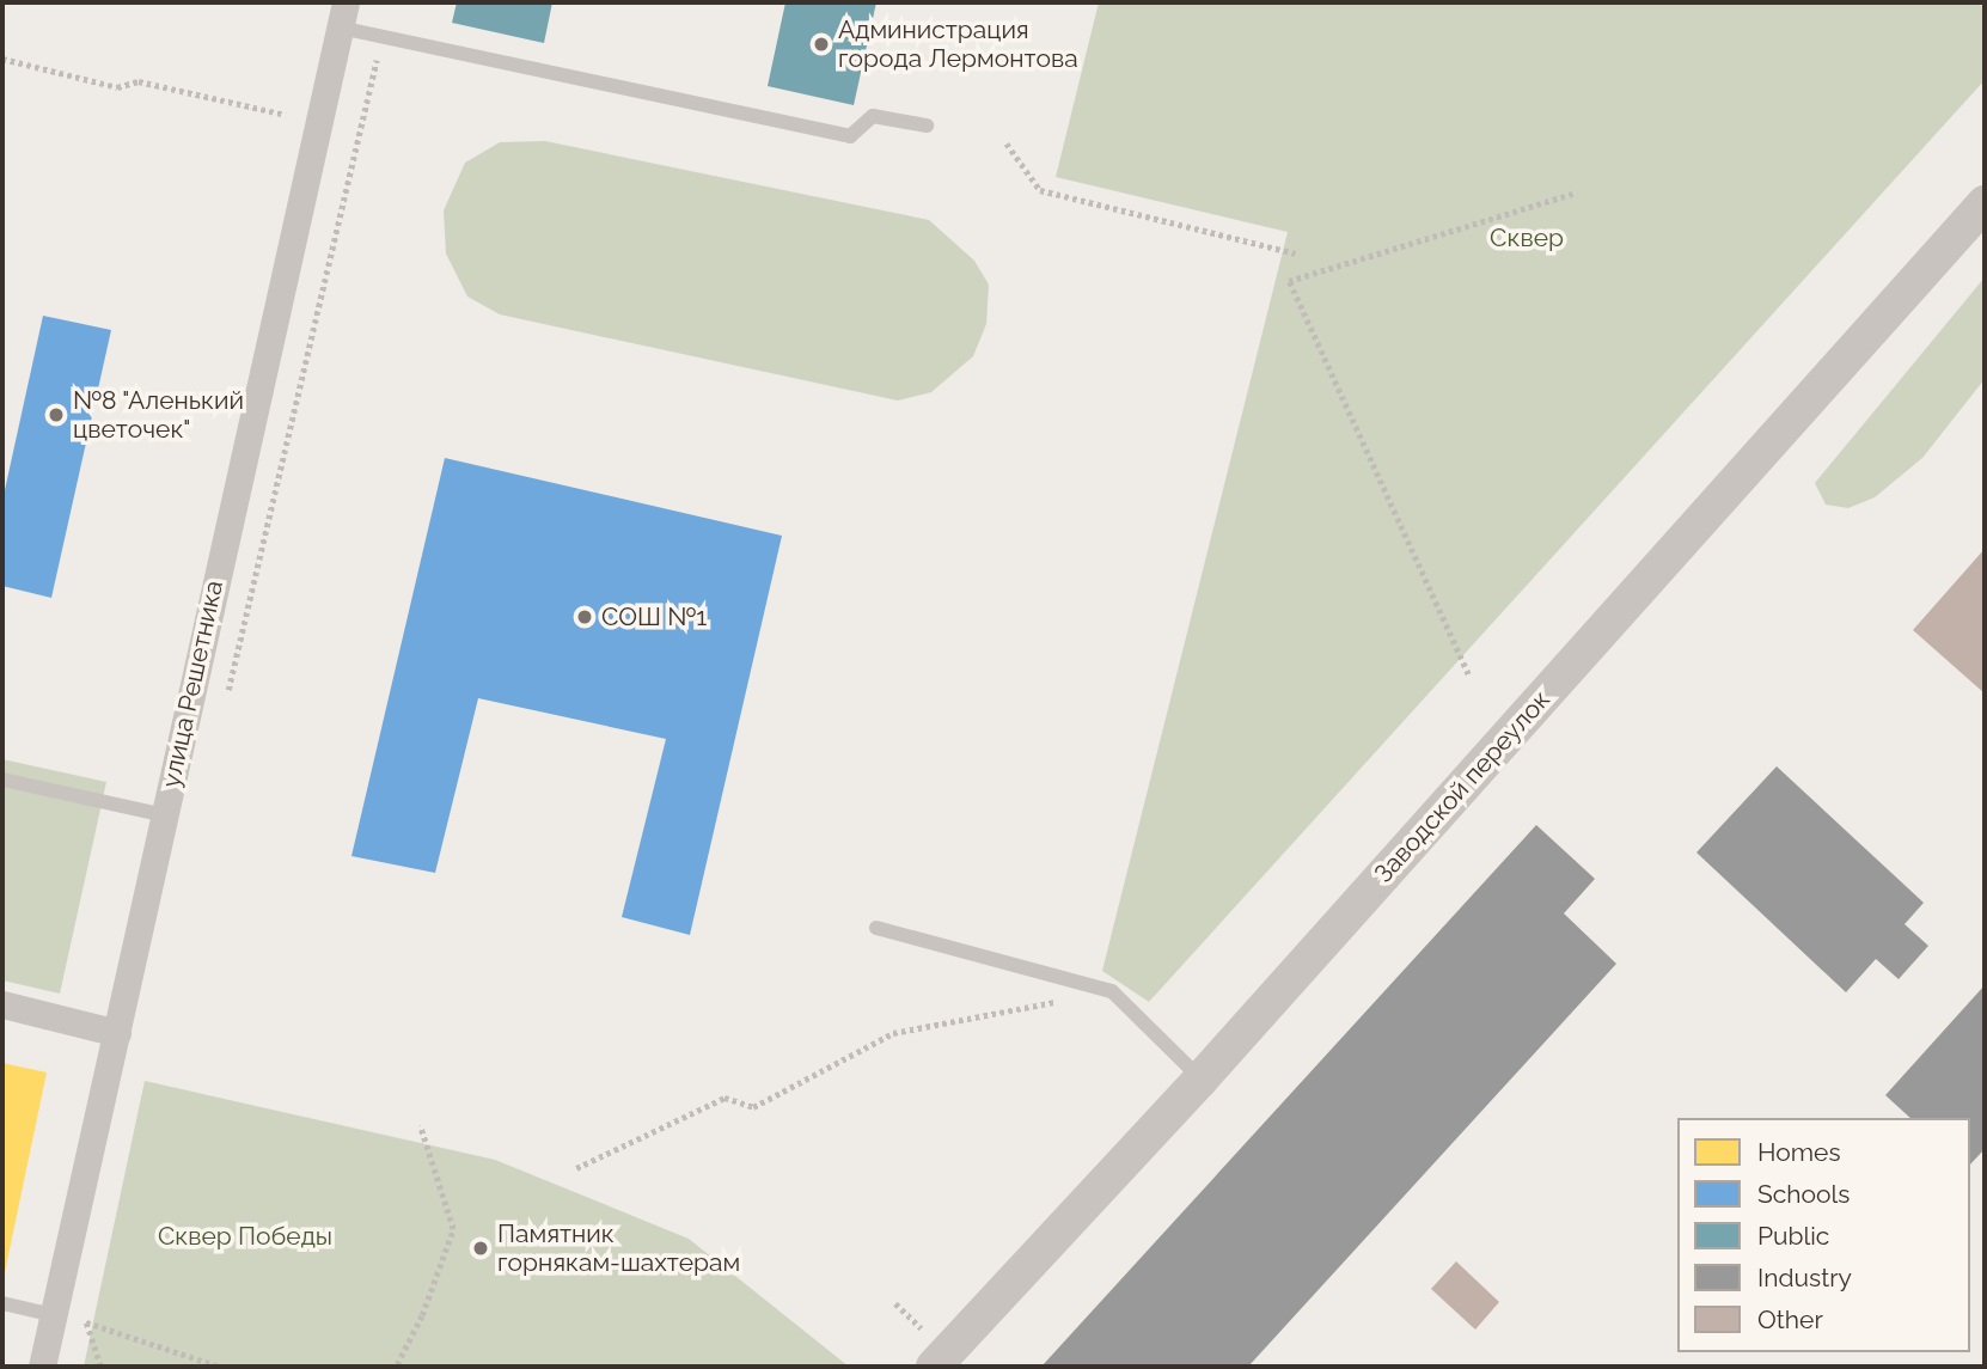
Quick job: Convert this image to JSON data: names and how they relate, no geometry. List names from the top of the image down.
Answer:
{
  "streets": {
    "street": ["улица Решетника", "Заводской переулок"]
  },
  "parks": ["Сквер", "Сквер Победы"],
  "places": [
    "Администрация города Лермонтова",
    "№8 \"Аленький цветочек\"",
    "СОШ №1",
    "Памятник горнякам-шахтерам"
  ],
  "legend": [
    "Homes",
    "Schools",
    "Public",
    "Industry",
    "Other"
  ]
}
